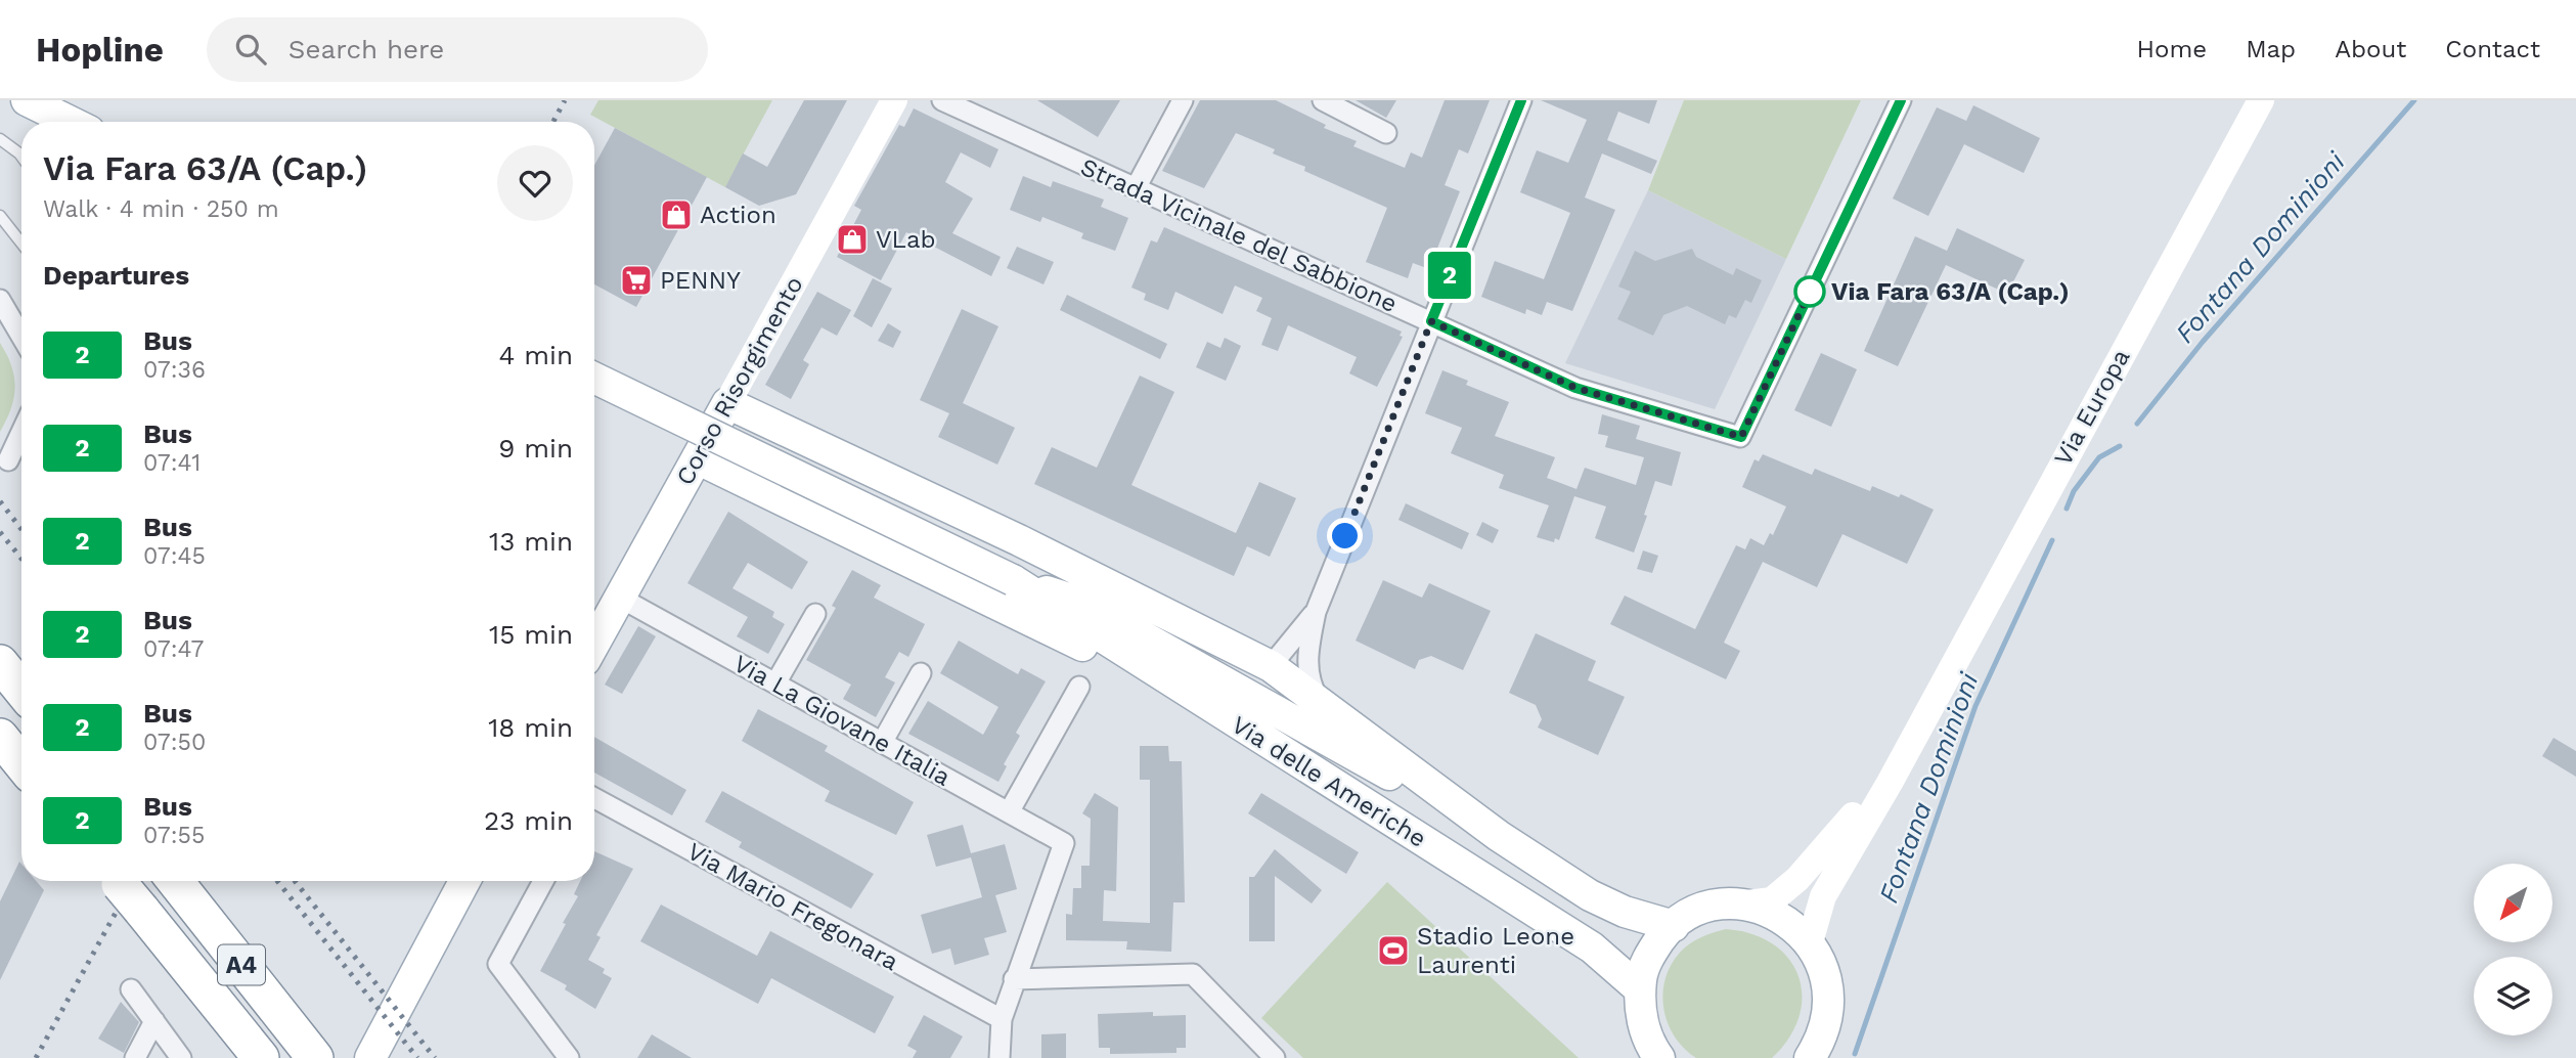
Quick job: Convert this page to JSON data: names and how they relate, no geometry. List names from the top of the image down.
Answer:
{
  "streets": {
    "highway": ["A4"],
    "main road": ["Corso Risorgimento", "Via Europa", "Via delle Americhe"],
    "street": ["Strada Vicinale del Sabbione", "Via La Giovane Italia", "Via Mario Fregonara"]
  },
  "crossings": [
    ["Corso Risorgimento", "Via La Giovane Italia"]
  ],
  "water": ["Fontana Dominioni"],
  "places": {
    "shop": ["Action", "VLab"],
    "supermarket": ["PENNY"],
    "other": ["Via Fara 63/A (Cap.)"],
    "sports": ["Stadio Leone Laurenti"]
  },
  "lines": ["bus line 2"],
  "north": "bottom left",
  "page": {
    "header": "Hopline",
    "search": "Search here",
    "nav": [
      "Home",
      "Map",
      "About",
      "Contact"
    ],
    "on_map": "2",
    "heading": [
      ["Via Fara 63/A (Cap.)", "Walk · 4 min · 250 m"],
      "Departures"
    ],
    "list": [
      {
        "mark": "2",
        "name": "Bus",
        "note": "07:36",
        "value": "4 min"
      },
      {
        "mark": "2",
        "name": "Bus",
        "note": "07:41",
        "value": "9 min"
      },
      {
        "mark": "2",
        "name": "Bus",
        "note": "07:45",
        "value": "13 min"
      },
      {
        "mark": "2",
        "name": "Bus",
        "note": "07:47",
        "value": "15 min"
      },
      {
        "mark": "2",
        "name": "Bus",
        "note": "07:50",
        "value": "18 min"
      },
      {
        "mark": "2",
        "name": "Bus",
        "note": "07:55",
        "value": "23 min"
      }
    ]
  }
}
